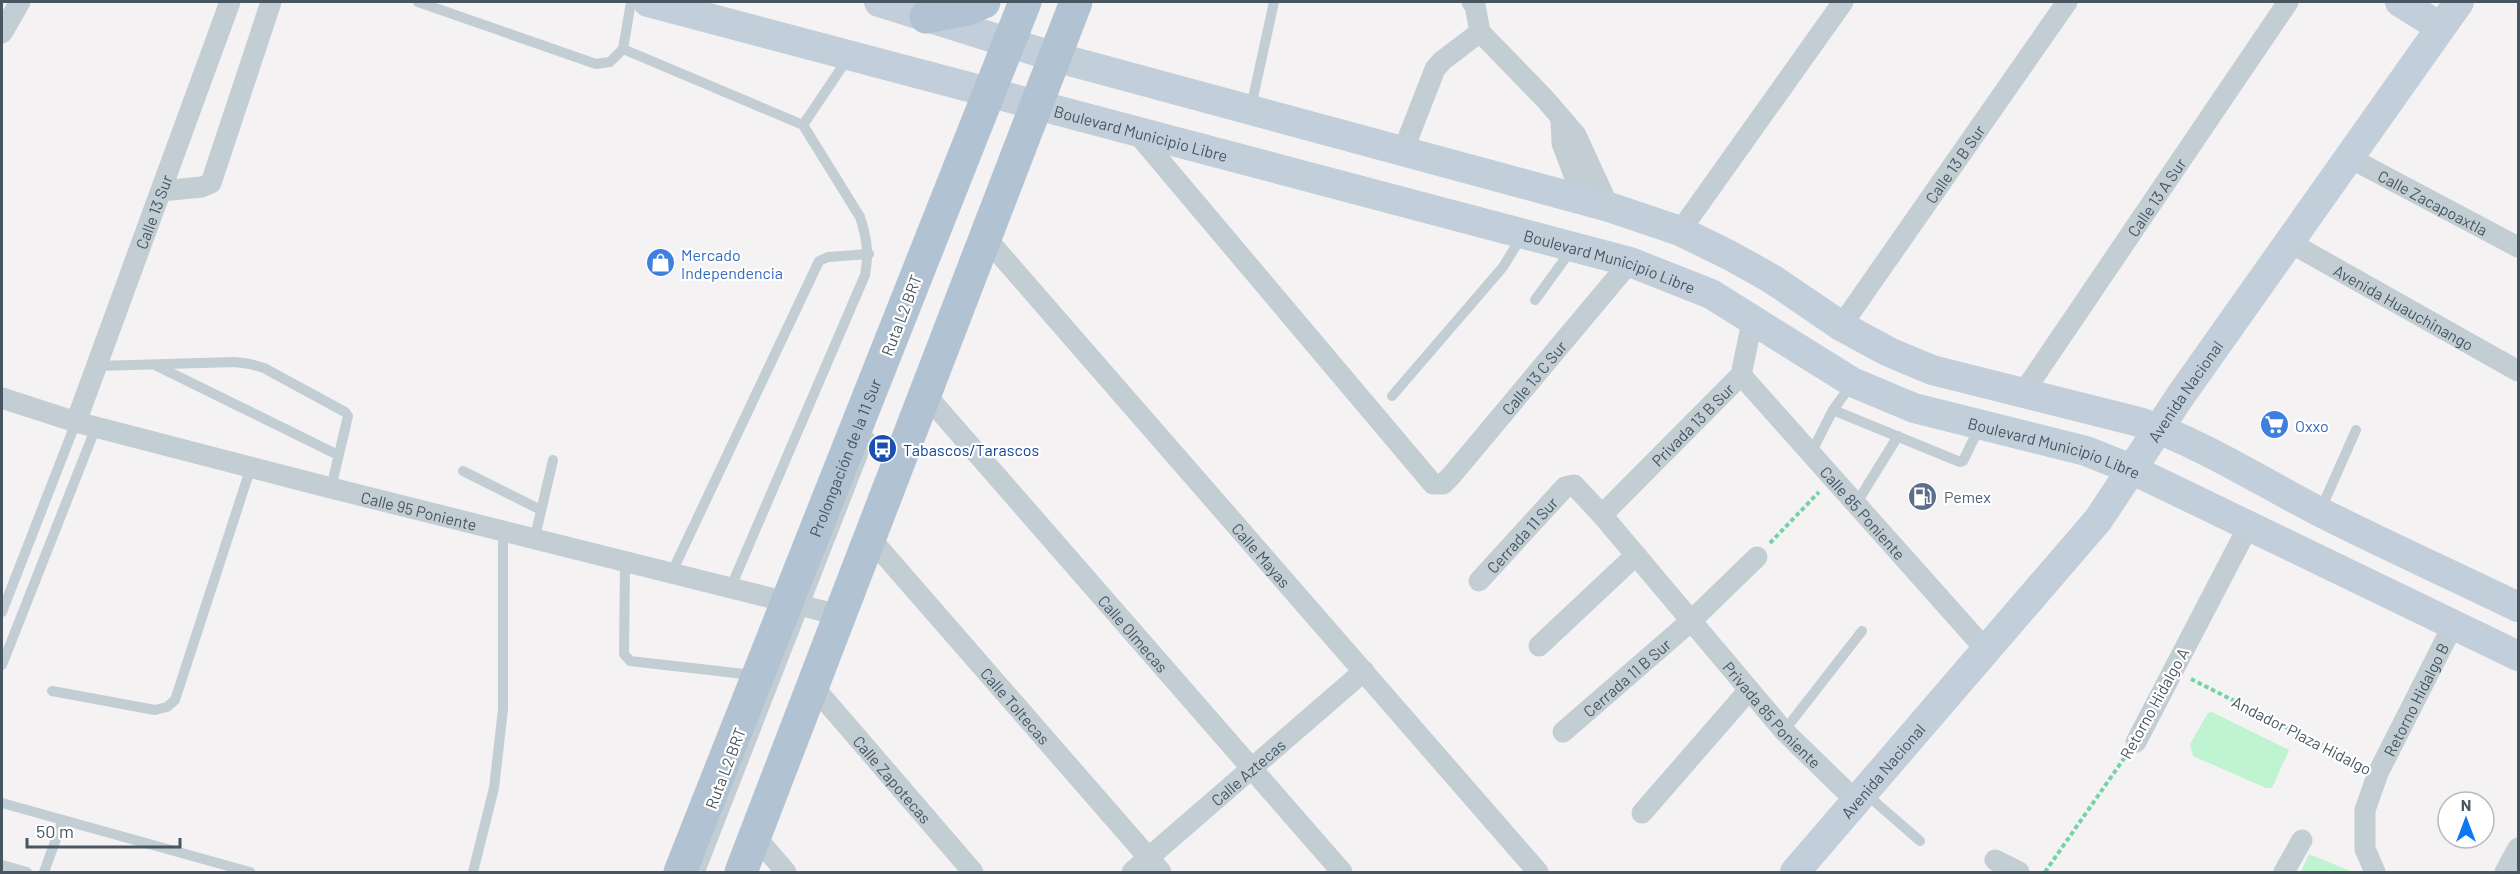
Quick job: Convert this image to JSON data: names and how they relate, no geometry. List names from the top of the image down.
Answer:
{
  "streets": {
    "main road": ["Boulevard Municipio Libre", "Avenida Nacional", "Prolongación de la 11 Sur"],
    "street": [
      "Calle 13 B Sur",
      "Calle 13 A Sur",
      "Calle Zacapoaxtla",
      "Calle 13 Sur",
      "Avenida Huauchinango",
      "Calle 13 C Sur",
      "Privada 13 B Sur",
      "Calle 95 Poniente",
      "Calle 85 Poniente",
      "Cerrada 11 Sur",
      "Calle Mayas",
      "Calle Olmecas",
      "Cerrada 11 B Sur",
      "Retorno Hidalgo B",
      "Retorno Hidalgo A",
      "Calle Toltecas",
      "Privada 85 Poniente",
      "Andador Plaza Hidalgo",
      "Calle Aztecas",
      "Calle Zapotecas"
    ],
    "lane": ["Ruta L2 BRT"]
  },
  "crossings": [
    ["Boulevard Municipio Libre", "Calle 13 C Sur"],
    ["Boulevard Municipio Libre", "Avenida Nacional"],
    ["Boulevard Municipio Libre", "Privada 13 B Sur"],
    ["Boulevard Municipio Libre", "Prolongación de la 11 Sur"],
    ["Boulevard Municipio Libre", "Retorno Hidalgo B"],
    ["Boulevard Municipio Libre", "Retorno Hidalgo A"],
    ["Calle Zacapoaxtla", "Avenida Nacional"],
    ["Calle 13 Sur", "Calle 95 Poniente"],
    ["Avenida Huauchinango", "Avenida Nacional"],
    ["Ruta L2 BRT", "Prolongación de la 11 Sur"],
    ["Ruta L2 BRT", "Calle 95 Poniente"],
    ["Avenida Nacional", "Calle 85 Poniente"],
    ["Avenida Nacional", "Privada 85 Poniente"],
    ["Privada 13 B Sur", "Calle 85 Poniente"],
    ["Privada 13 B Sur", "Privada 85 Poniente"],
    ["Prolongación de la 11 Sur", "Calle 95 Poniente"],
    ["Prolongación de la 11 Sur", "Calle Mayas"],
    ["Prolongación de la 11 Sur", "Calle Olmecas"],
    ["Prolongación de la 11 Sur", "Calle Toltecas"],
    ["Prolongación de la 11 Sur", "Calle Zapotecas"],
    ["Cerrada 11 Sur", "Privada 85 Poniente"],
    ["Calle Mayas", "Calle Aztecas"],
    ["Calle Olmecas", "Calle Aztecas"],
    ["Cerrada 11 B Sur", "Privada 85 Poniente"],
    ["Retorno Hidalgo B", "Andador Plaza Hidalgo"],
    ["Retorno Hidalgo A", "Andador Plaza Hidalgo"],
    ["Calle Toltecas", "Calle Aztecas"]
  ],
  "places": {
    "shop": ["Mercado Independencia"],
    "supermarket": ["Oxxo"],
    "bus stop": ["Tabascos/Tarascos"],
    "fuel station": ["Pemex"]
  },
  "scale_bar": "50 m",
  "north": "top"
}
